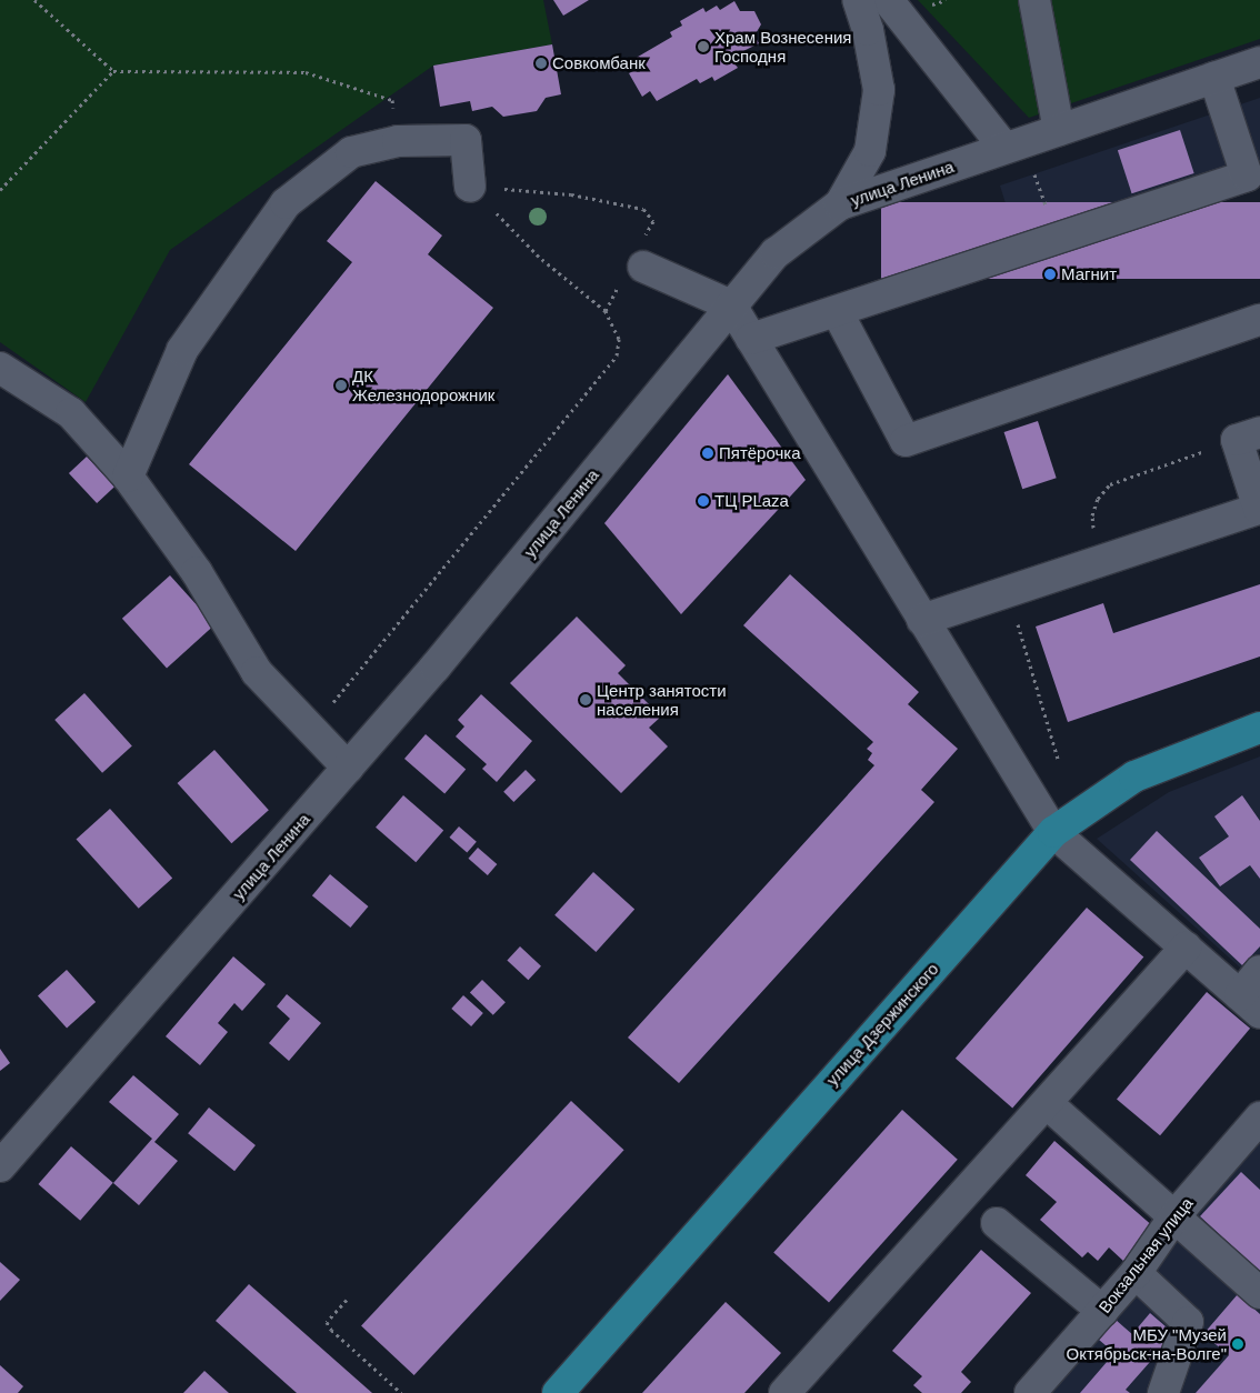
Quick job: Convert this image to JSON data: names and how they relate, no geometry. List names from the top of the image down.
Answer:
{
  "streets": {
    "main road": ["улица Дзержинского"],
    "street": ["улица Ленина", "Вокзальная улица"]
  },
  "places": [
    "Храм Вознесения Господня",
    "Совкомбанк",
    "Магнит",
    "ДК Железнодорожник",
    "Пятёрочка",
    "ТЦ PLaza",
    "Центр занятости населения",
    "МБУ \"Музей Октябрьск-на-Волге\""
  ]
}
